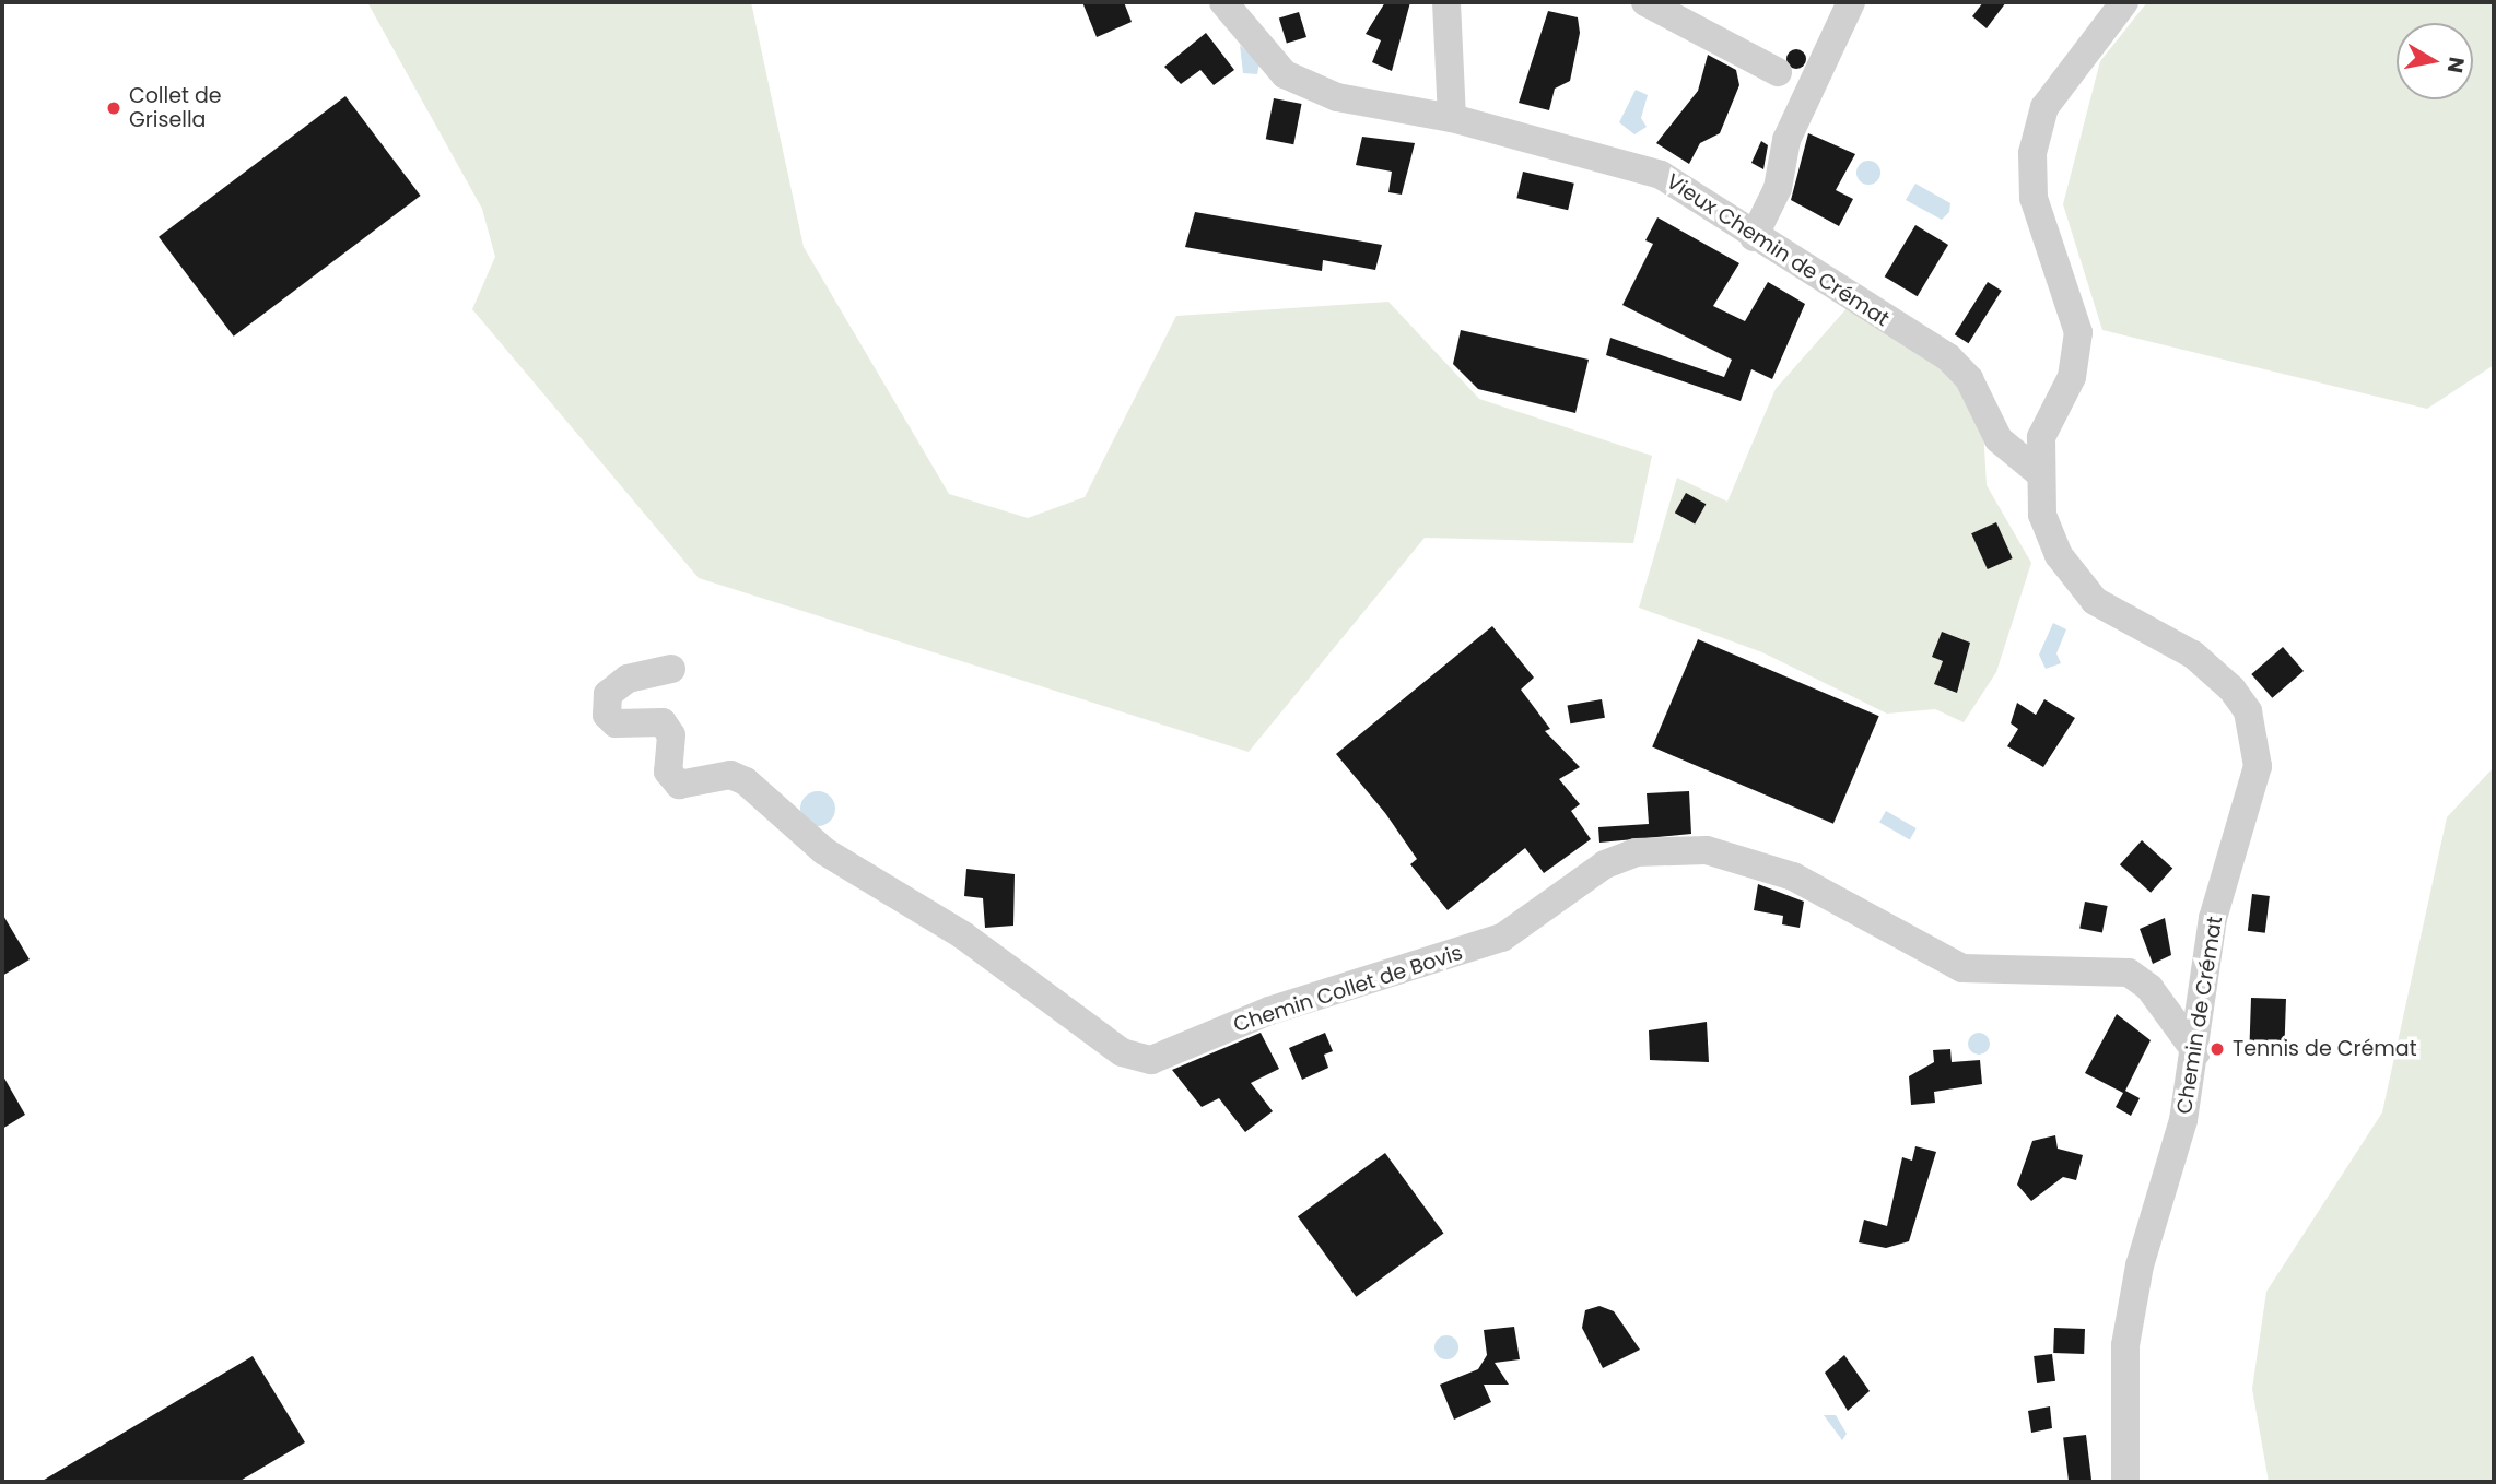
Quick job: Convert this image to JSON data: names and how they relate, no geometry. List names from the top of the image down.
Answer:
{
  "streets": {
    "street": ["Vieux Chemin de Crémat", "Chemin Collet de Bovis", "Chemin de Crémat"]
  },
  "crossings": [
    ["Vieux Chemin de Crémat", "Chemin de Crémat"],
    ["Chemin Collet de Bovis", "Chemin de Crémat"]
  ],
  "places": ["Collet de Grisella", "Tennis de Crémat"],
  "north": "right"
}
